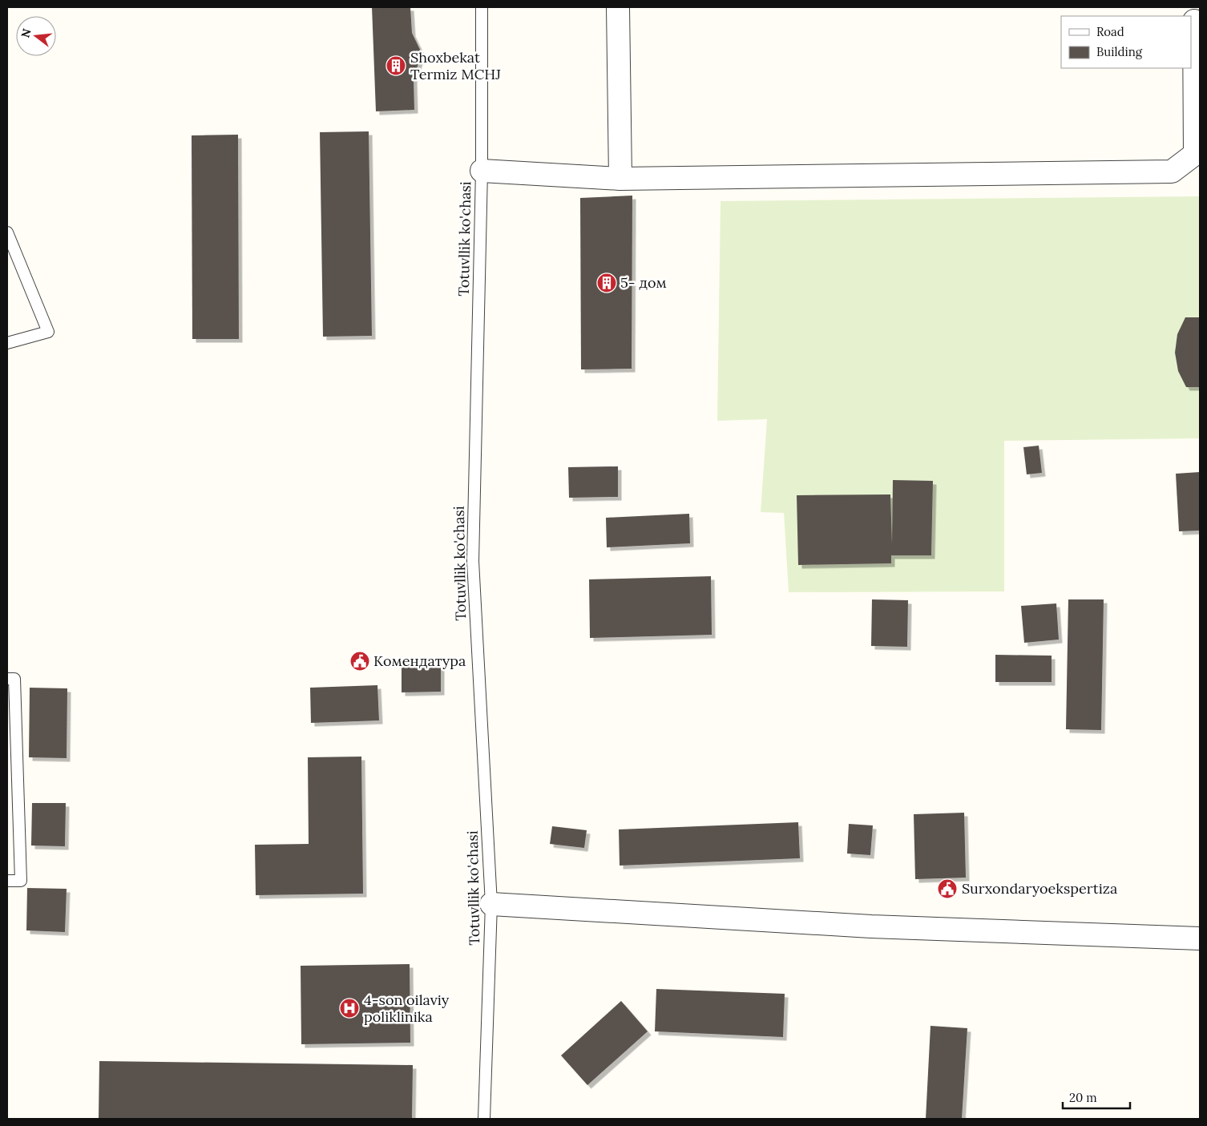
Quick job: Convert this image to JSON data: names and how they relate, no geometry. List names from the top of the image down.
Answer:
{
  "streets": {
    "lane": ["Totuvllik ko'chasi"]
  },
  "places": {
    "building": ["Shoxbekat Termiz MCHJ", "5- дом"],
    "public building": ["Комендатура", "Surxondaryoekspertiza"],
    "hospital": ["4-son oilaviy poliklinika"]
  },
  "legend": ["Road", "Building"],
  "scale_bar": "20 m",
  "north": "left"
}
